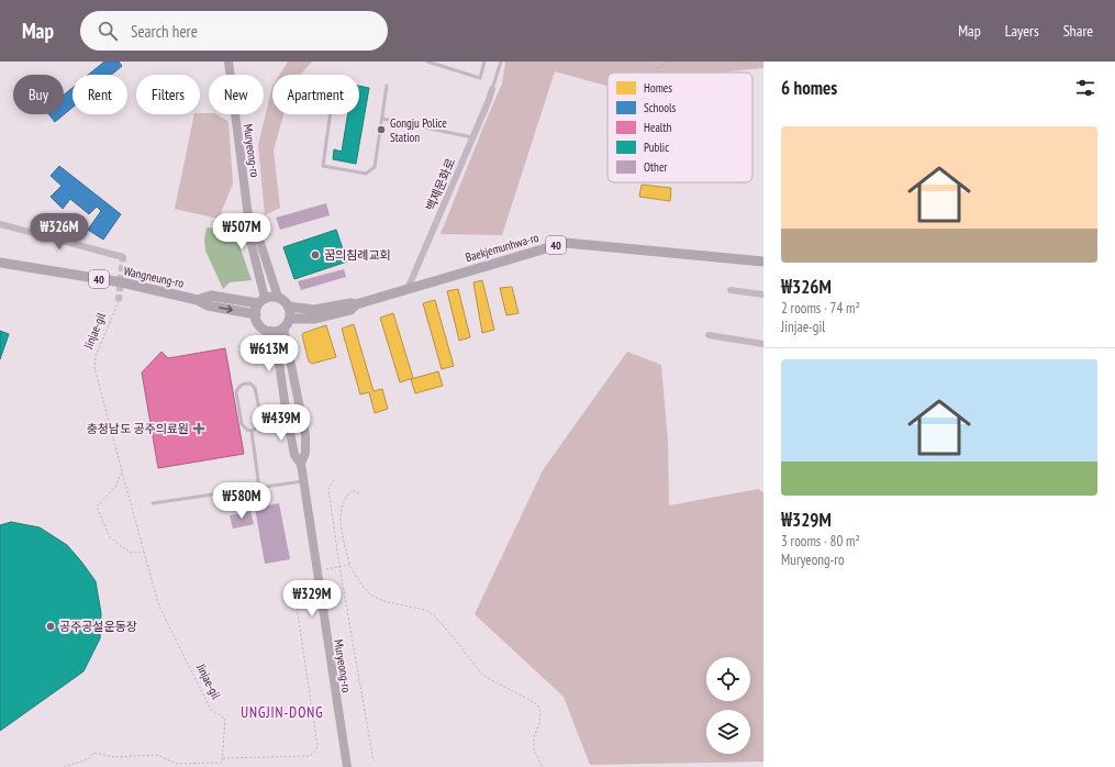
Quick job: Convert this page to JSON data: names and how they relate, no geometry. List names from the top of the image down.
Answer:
{
  "streets": {
    "main road": [
      "Muryeong-ro",
      "40",
      "Baekjemunhwa-ro",
      "Wangneung-ro"
    ],
    "street": ["백제문화로"],
    "path": ["Jinjae-gil"]
  },
  "crossings": [
    ["Muryeong-ro", "40"],
    ["Muryeong-ro", "Baekjemunhwa-ro"],
    ["Muryeong-ro", "Wangneung-ro"],
    ["백제문화로", "Baekjemunhwa-ro"],
    ["40", "Baekjemunhwa-ro"],
    ["40", "Wangneung-ro"],
    ["Baekjemunhwa-ro", "Wangneung-ro"]
  ],
  "districts": ["UNGJIN-DONG"],
  "places": {
    "other": ["Gongju Police Station", "꿈의침례교회", "공주공설운동장"],
    "health": ["충청남도 공주의료원"]
  },
  "legend": [
    "Homes",
    "Schools",
    "Health",
    "Public",
    "Other"
  ],
  "page": {
    "header": "Map",
    "search": "Search here",
    "nav": ["Map", "Layers", "Share"],
    "heading": "6 homes",
    "chip": [
      "Buy",
      "Rent",
      "Filters",
      "New",
      "Apartment"
    ],
    "list": [
      {
        "name": "₩326M",
        "note": "2 rooms · 74 m² · Jinjae-gil"
      },
      {
        "name": "₩329M",
        "note": "3 rooms · 80 m² · Muryeong-ro"
      }
    ],
    "price": [
      "₩326M",
      "₩507M",
      "₩613M",
      "₩439M",
      "₩580M",
      "₩329M"
    ]
  }
}
